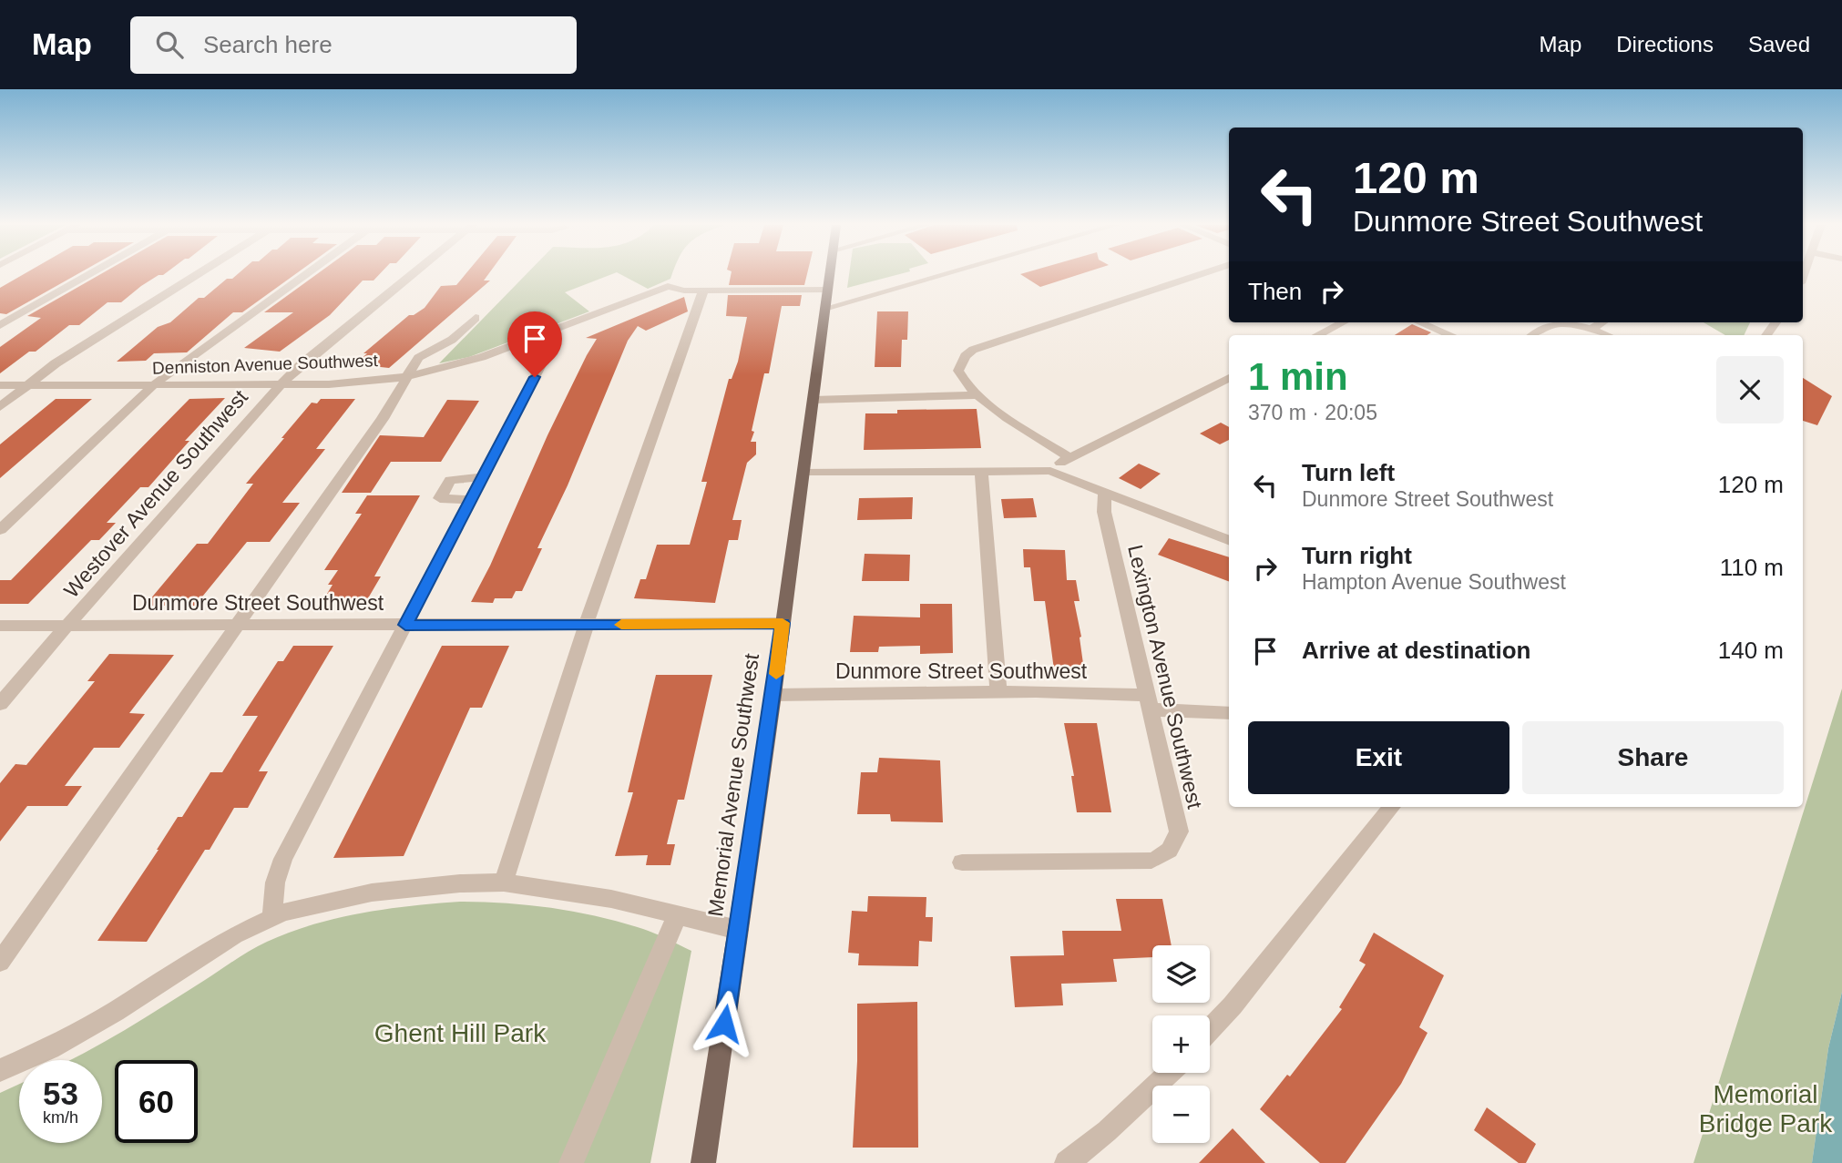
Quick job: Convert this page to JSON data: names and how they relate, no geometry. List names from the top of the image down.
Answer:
{
  "streets": {
    "main road": ["Memorial Avenue Southwest"],
    "street": [
      "Denniston Avenue Southwest",
      "Westover Avenue Southwest",
      "Dunmore Street Southwest",
      "Lexington Avenue Southwest"
    ]
  },
  "crossings": [
    ["Denniston Avenue Southwest", "Westover Avenue Southwest"],
    ["Westover Avenue Southwest", "Dunmore Street Southwest"],
    ["Dunmore Street Southwest", "Lexington Avenue Southwest"],
    ["Dunmore Street Southwest", "Memorial Avenue Southwest"]
  ],
  "parks": ["Ghent Hill Park", "Memorial Bridge Park"],
  "page": {
    "header": "Map",
    "search": "Search here",
    "nav": ["Map", "Directions", "Saved"],
    "turn": ["120 m", "Dunmore Street Southwest"],
    "then": "Then",
    "heading": ["1 min", "370 m · 20:05"],
    "list": [
      {
        "name": "Turn left",
        "note": "Dunmore Street Southwest",
        "value": "120 m"
      },
      {
        "name": "Turn right",
        "note": "Hampton Avenue Southwest",
        "value": "110 m"
      },
      {
        "name": "Arrive at destination",
        "value": "140 m"
      }
    ],
    "buttons": ["Exit", "Share"],
    "map_buttons": ["+", "−"],
    "speed": "53 km/h",
    "limit": "60"
  }
}
